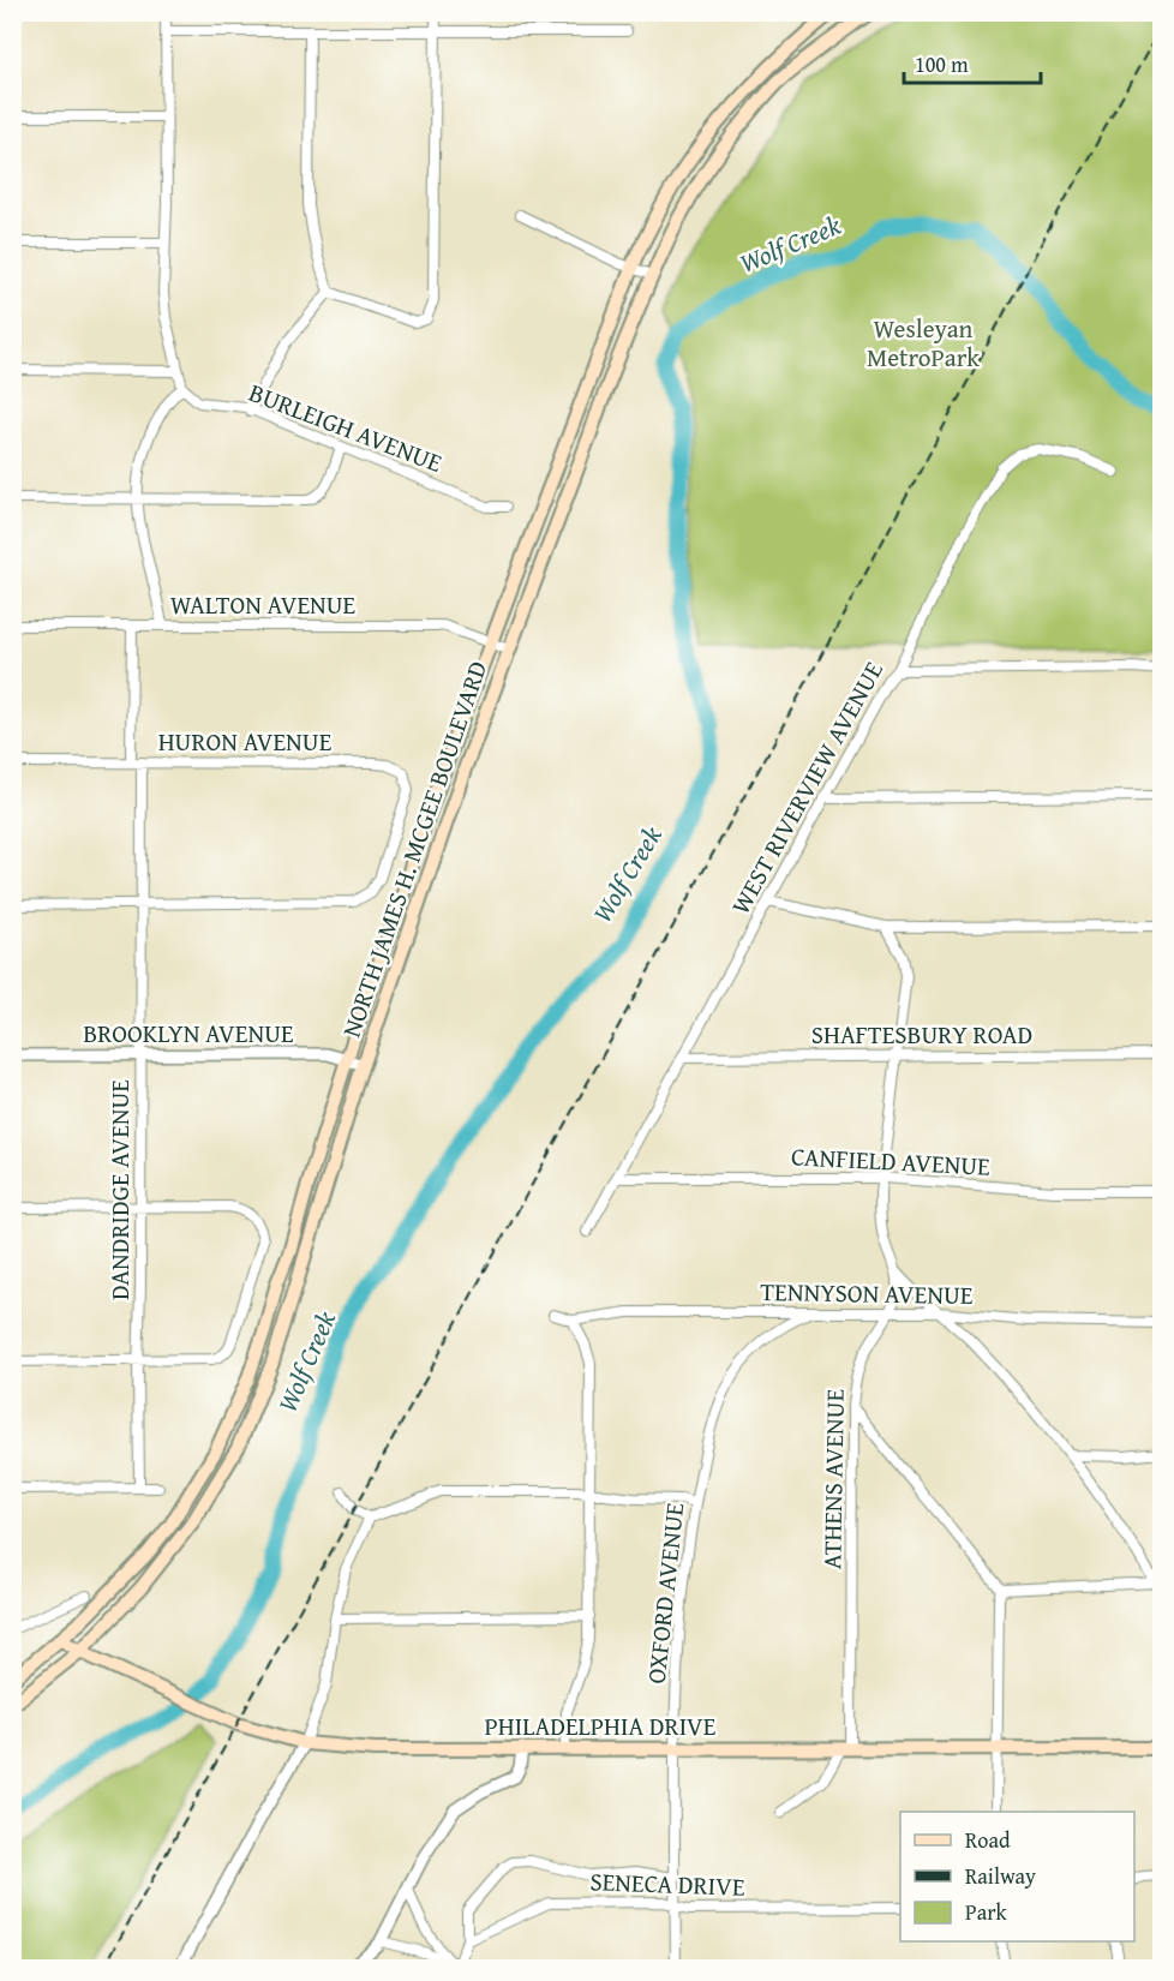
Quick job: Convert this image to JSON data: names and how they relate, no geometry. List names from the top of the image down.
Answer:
{
  "streets": {
    "main road": ["NORTH JAMES H. MCGEE BOULEVARD", "PHILADELPHIA DRIVE"],
    "street": [
      "BURLEIGH AVENUE",
      "WALTON AVENUE",
      "HURON AVENUE",
      "WEST RIVERVIEW AVENUE",
      "BROOKLYN AVENUE",
      "SHAFTESBURY ROAD",
      "CANFIELD AVENUE",
      "DANDRIDGE AVENUE",
      "TENNYSON AVENUE",
      "ATHENS AVENUE",
      "OXFORD AVENUE",
      "SENECA DRIVE"
    ]
  },
  "crossings": [
    ["WALTON AVENUE", "NORTH JAMES H. MCGEE BOULEVARD"],
    ["HURON AVENUE", "DANDRIDGE AVENUE"],
    ["WEST RIVERVIEW AVENUE", "SHAFTESBURY ROAD"],
    ["WEST RIVERVIEW AVENUE", "CANFIELD AVENUE"],
    ["NORTH JAMES H. MCGEE BOULEVARD", "BROOKLYN AVENUE"],
    ["NORTH JAMES H. MCGEE BOULEVARD", "PHILADELPHIA DRIVE"],
    ["BROOKLYN AVENUE", "DANDRIDGE AVENUE"],
    ["SHAFTESBURY ROAD", "ATHENS AVENUE"],
    ["CANFIELD AVENUE", "ATHENS AVENUE"],
    ["TENNYSON AVENUE", "ATHENS AVENUE"],
    ["TENNYSON AVENUE", "OXFORD AVENUE"],
    ["ATHENS AVENUE", "PHILADELPHIA DRIVE"],
    ["OXFORD AVENUE", "PHILADELPHIA DRIVE"],
    ["OXFORD AVENUE", "SENECA DRIVE"]
  ],
  "water": ["Wolf Creek"],
  "parks": ["Wesleyan MetroPark"],
  "legend": ["Road", "Railway", "Park"],
  "scale_bar": "100 m"
}
